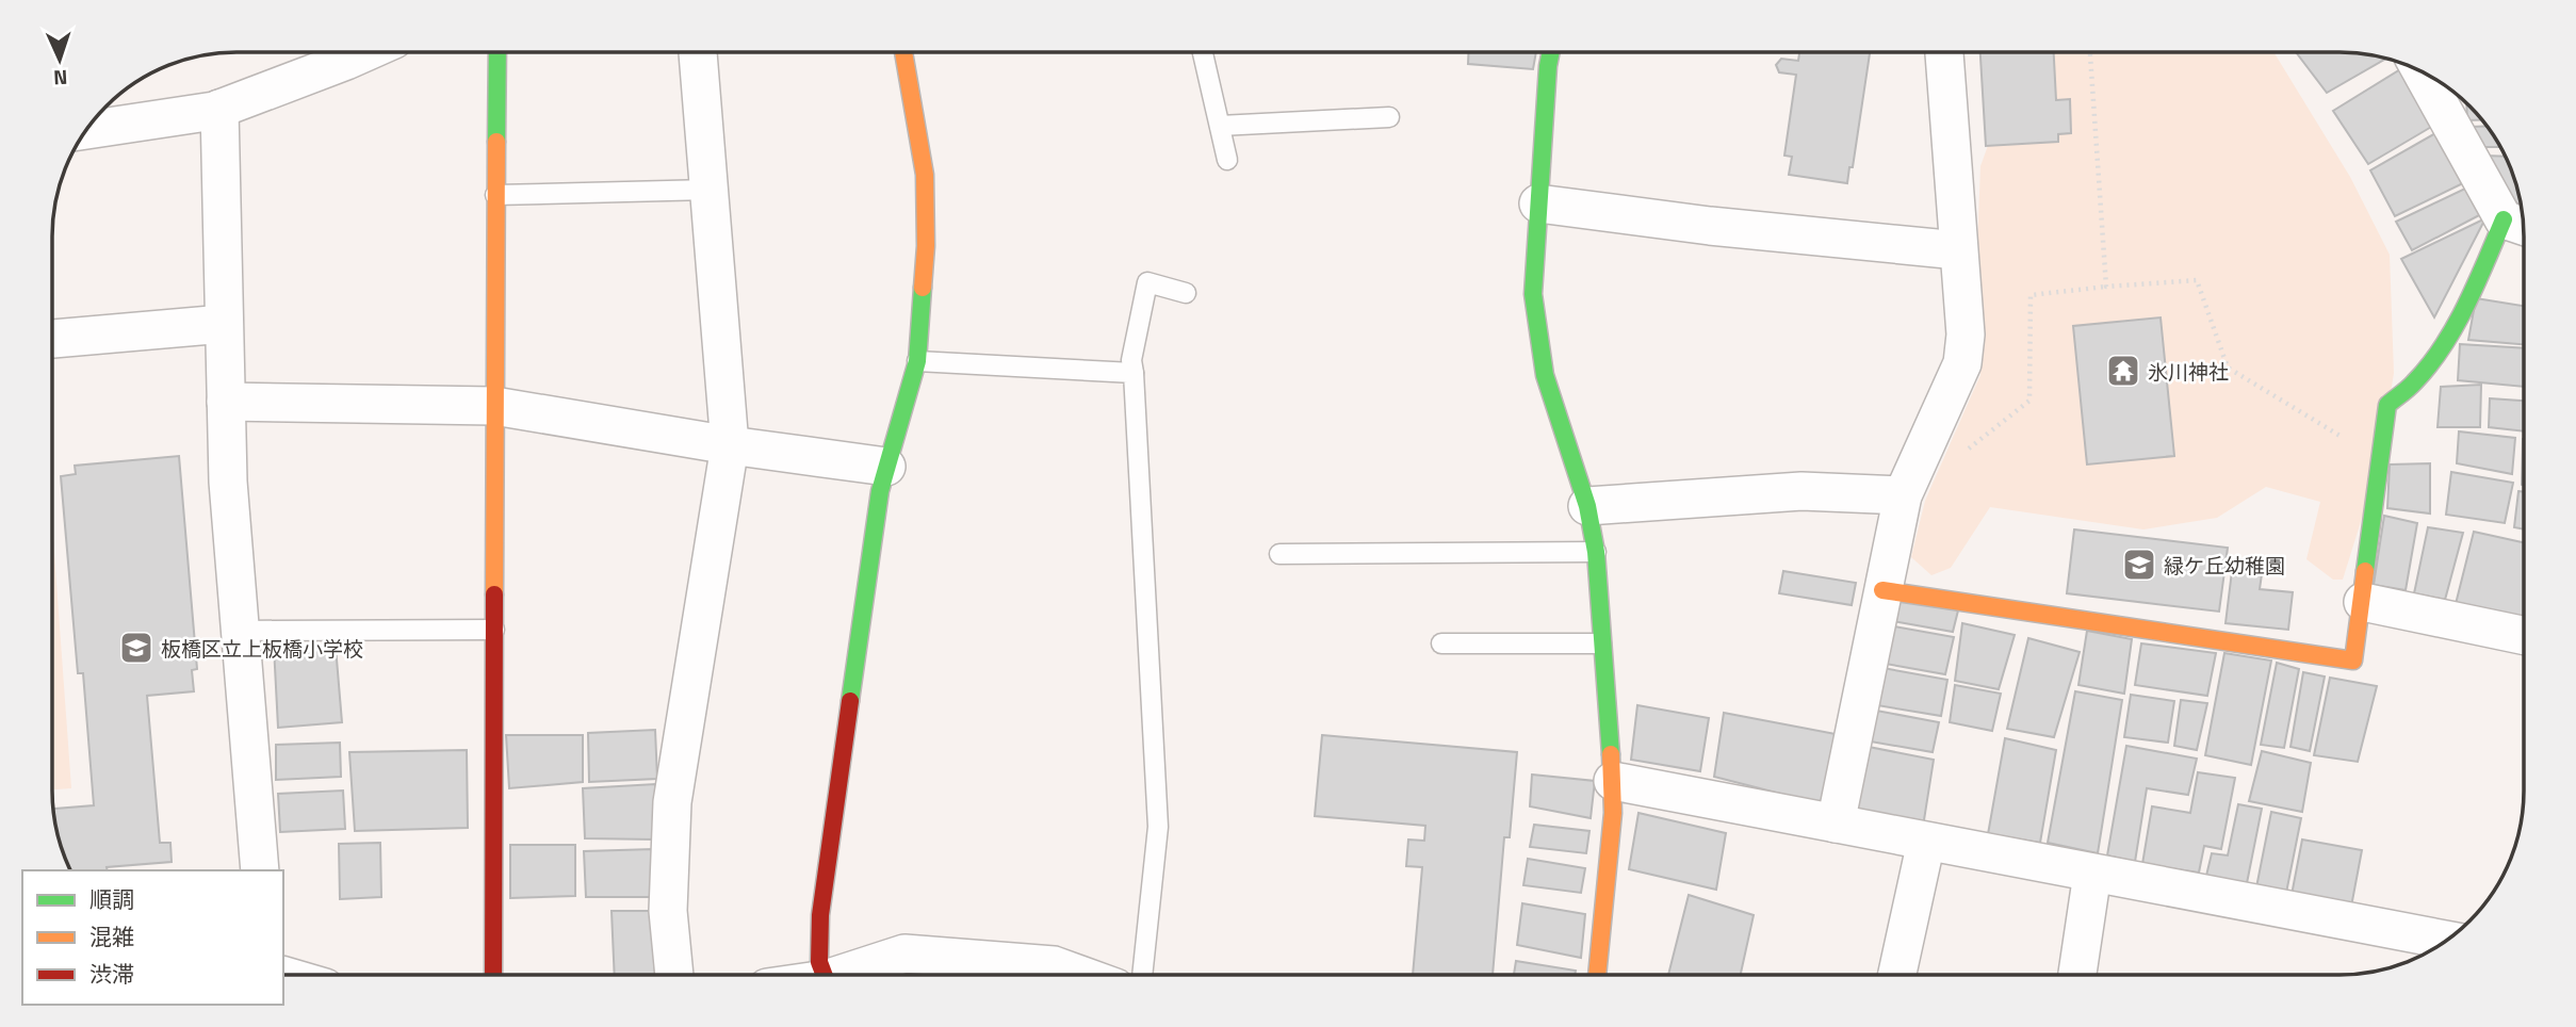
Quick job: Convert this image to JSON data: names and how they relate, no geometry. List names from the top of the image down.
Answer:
{
  "places": {
    "temple": ["氷川神社"],
    "school or university": ["緑ケ丘幼稚園", "板橋区立上板橋小学校"]
  },
  "legend": ["順調", "混雑", "渋滞"],
  "north": "bottom"
}
